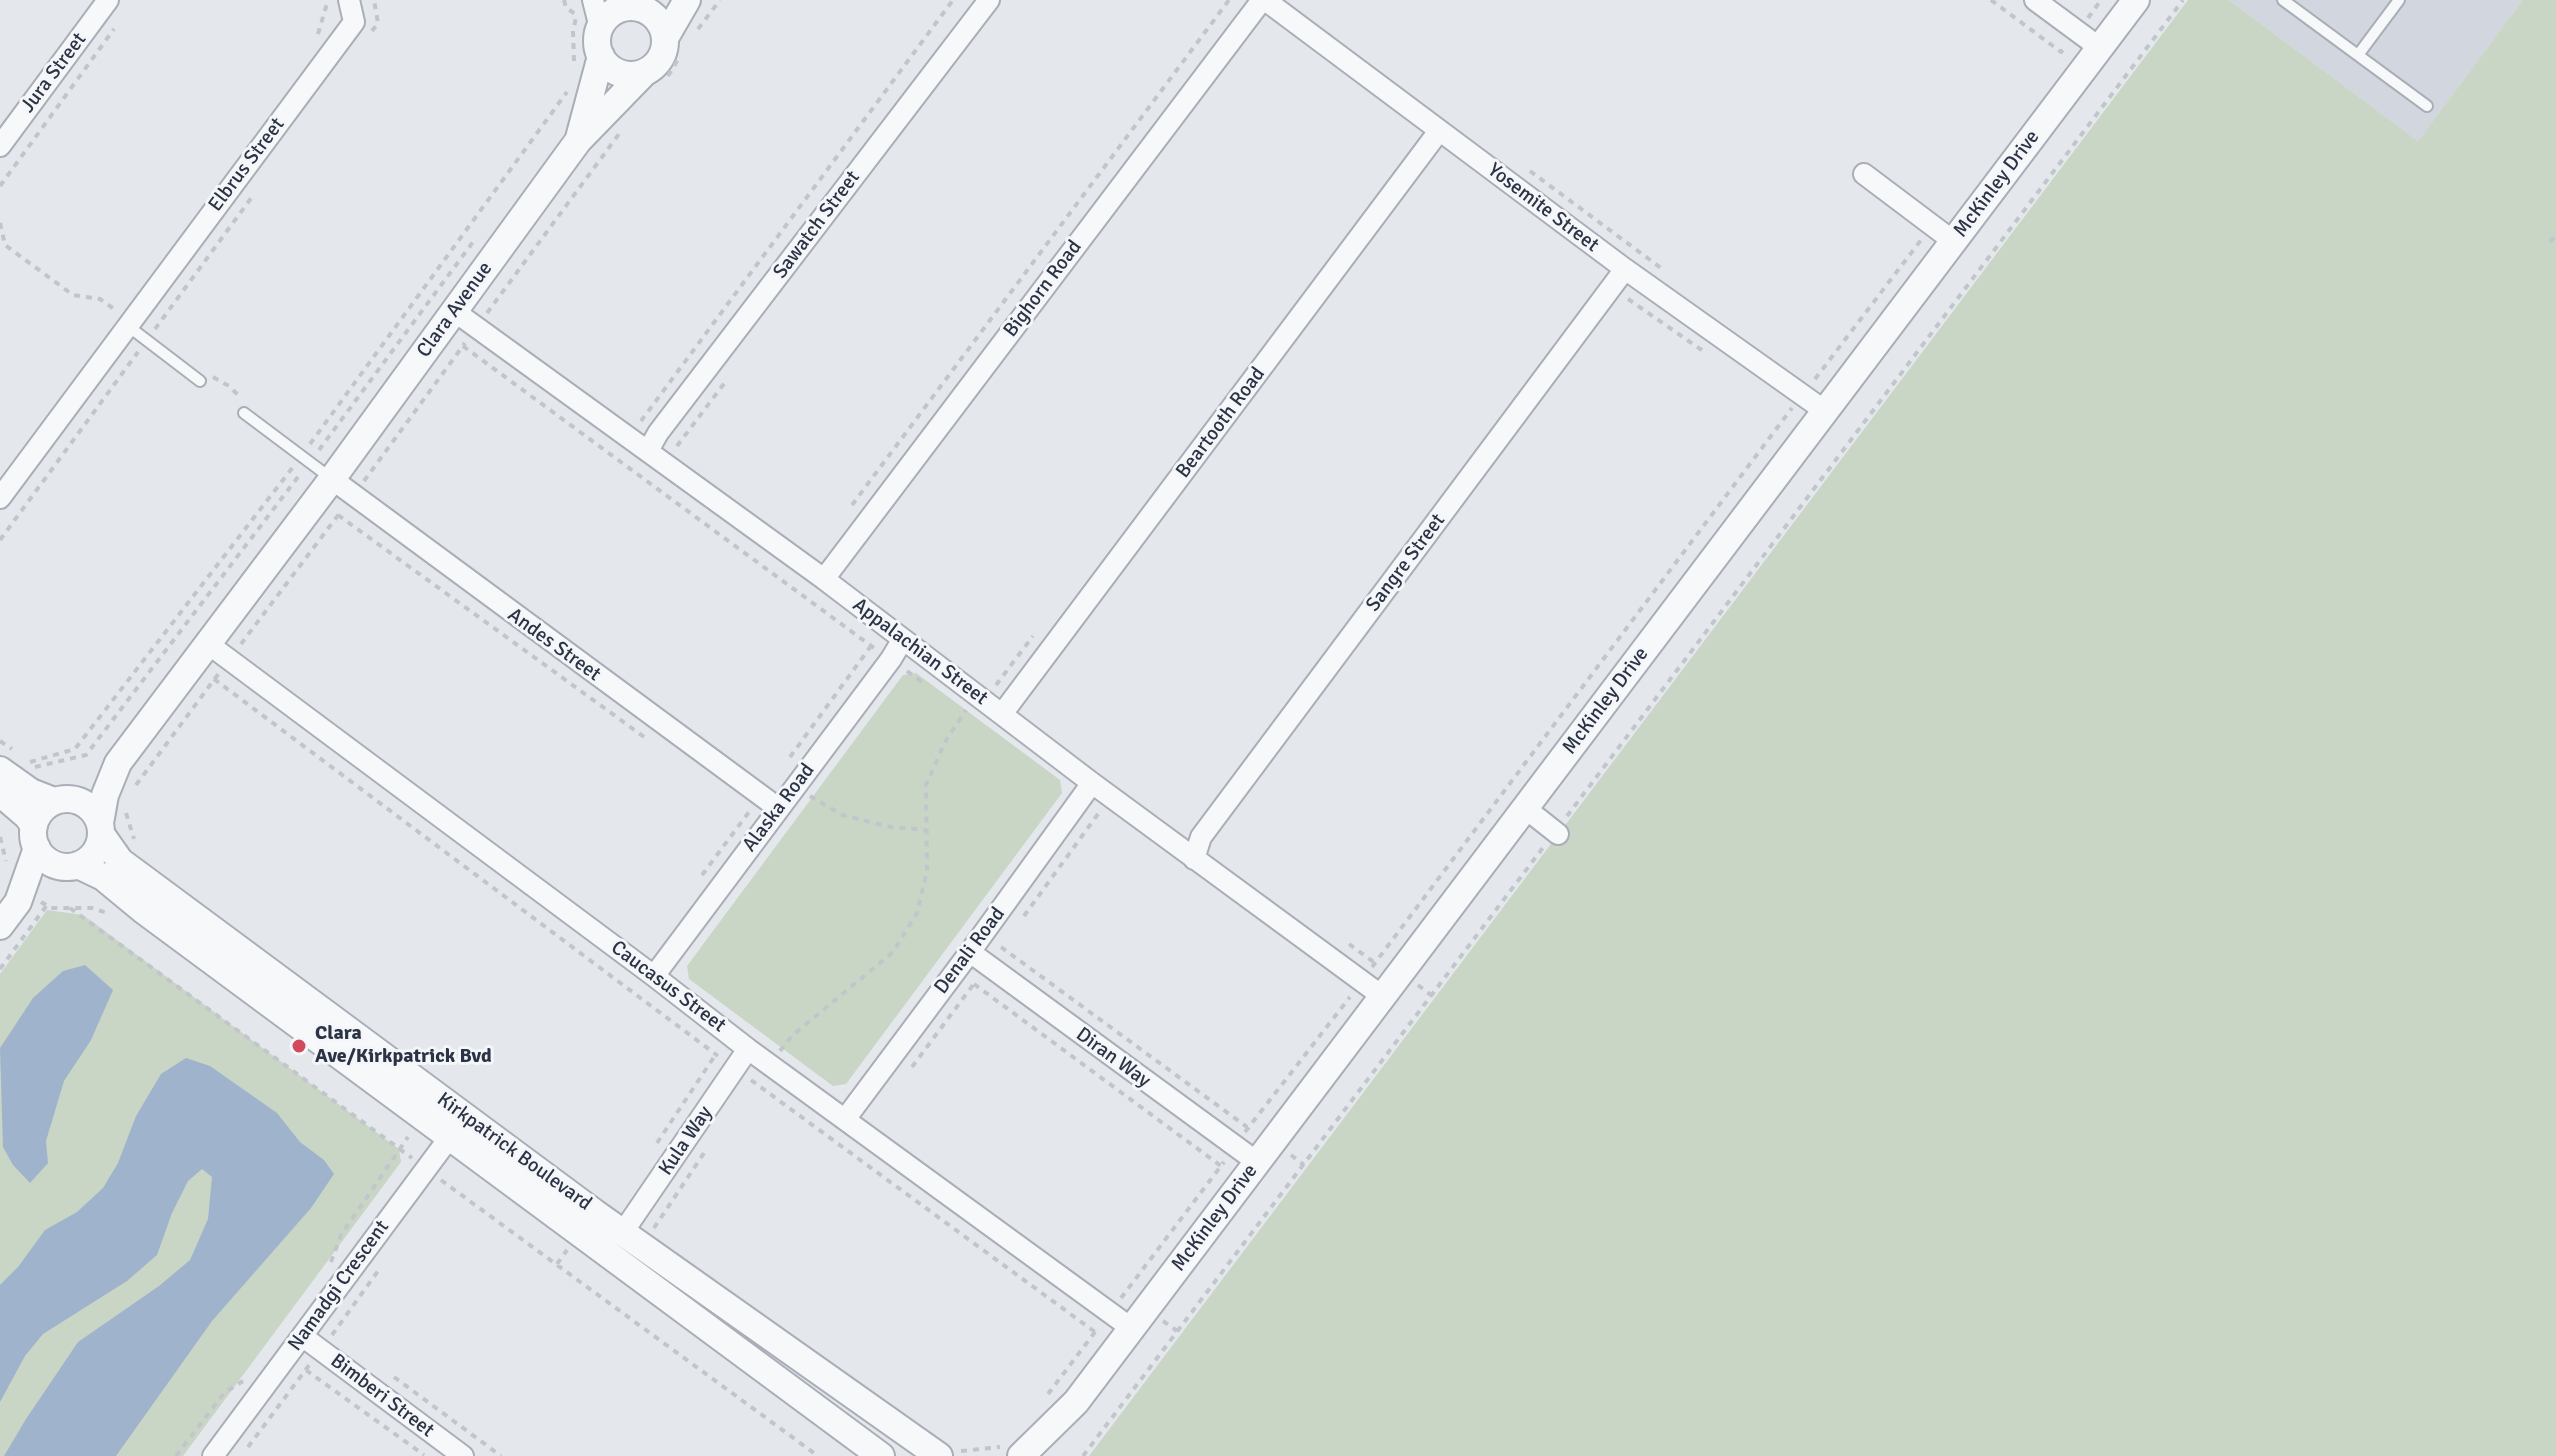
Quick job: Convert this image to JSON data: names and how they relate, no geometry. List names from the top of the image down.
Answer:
{
  "streets": {
    "street": [
      "Jura Street",
      "Elbrus Street",
      "McKinley Drive",
      "Yosemite Street",
      "Sawatch Street",
      "Bighorn Road",
      "Clara Avenue",
      "Beartooth Road",
      "Sangre Street",
      "Andes Street",
      "Appalachian Street",
      "Alaska Road",
      "Denali Road",
      "Caucasus Street",
      "Diran Way",
      "Kula Way",
      "Kirkpatrick Boulevard",
      "Namadgi Crescent",
      "Bimberi Street"
    ]
  },
  "crossings": [
    ["McKinley Drive", "Yosemite Street"],
    ["McKinley Drive", "Appalachian Street"],
    ["McKinley Drive", "Caucasus Street"],
    ["McKinley Drive", "Diran Way"],
    ["Yosemite Street", "Bighorn Road"],
    ["Yosemite Street", "Beartooth Road"],
    ["Yosemite Street", "Sangre Street"],
    ["Sawatch Street", "Appalachian Street"],
    ["Bighorn Road", "Appalachian Street"],
    ["Clara Avenue", "Andes Street"],
    ["Clara Avenue", "Appalachian Street"],
    ["Clara Avenue", "Caucasus Street"],
    ["Clara Avenue", "Kirkpatrick Boulevard"],
    ["Beartooth Road", "Appalachian Street"],
    ["Sangre Street", "Appalachian Street"],
    ["Andes Street", "Alaska Road"],
    ["Appalachian Street", "Alaska Road"],
    ["Appalachian Street", "Denali Road"],
    ["Alaska Road", "Caucasus Street"],
    ["Denali Road", "Caucasus Street"],
    ["Denali Road", "Diran Way"],
    ["Caucasus Street", "Kula Way"],
    ["Kula Way", "Kirkpatrick Boulevard"],
    ["Kirkpatrick Boulevard", "Namadgi Crescent"],
    ["Namadgi Crescent", "Bimberi Street"]
  ],
  "places": ["Clara Ave/Kirkpatrick Bvd"]
}
